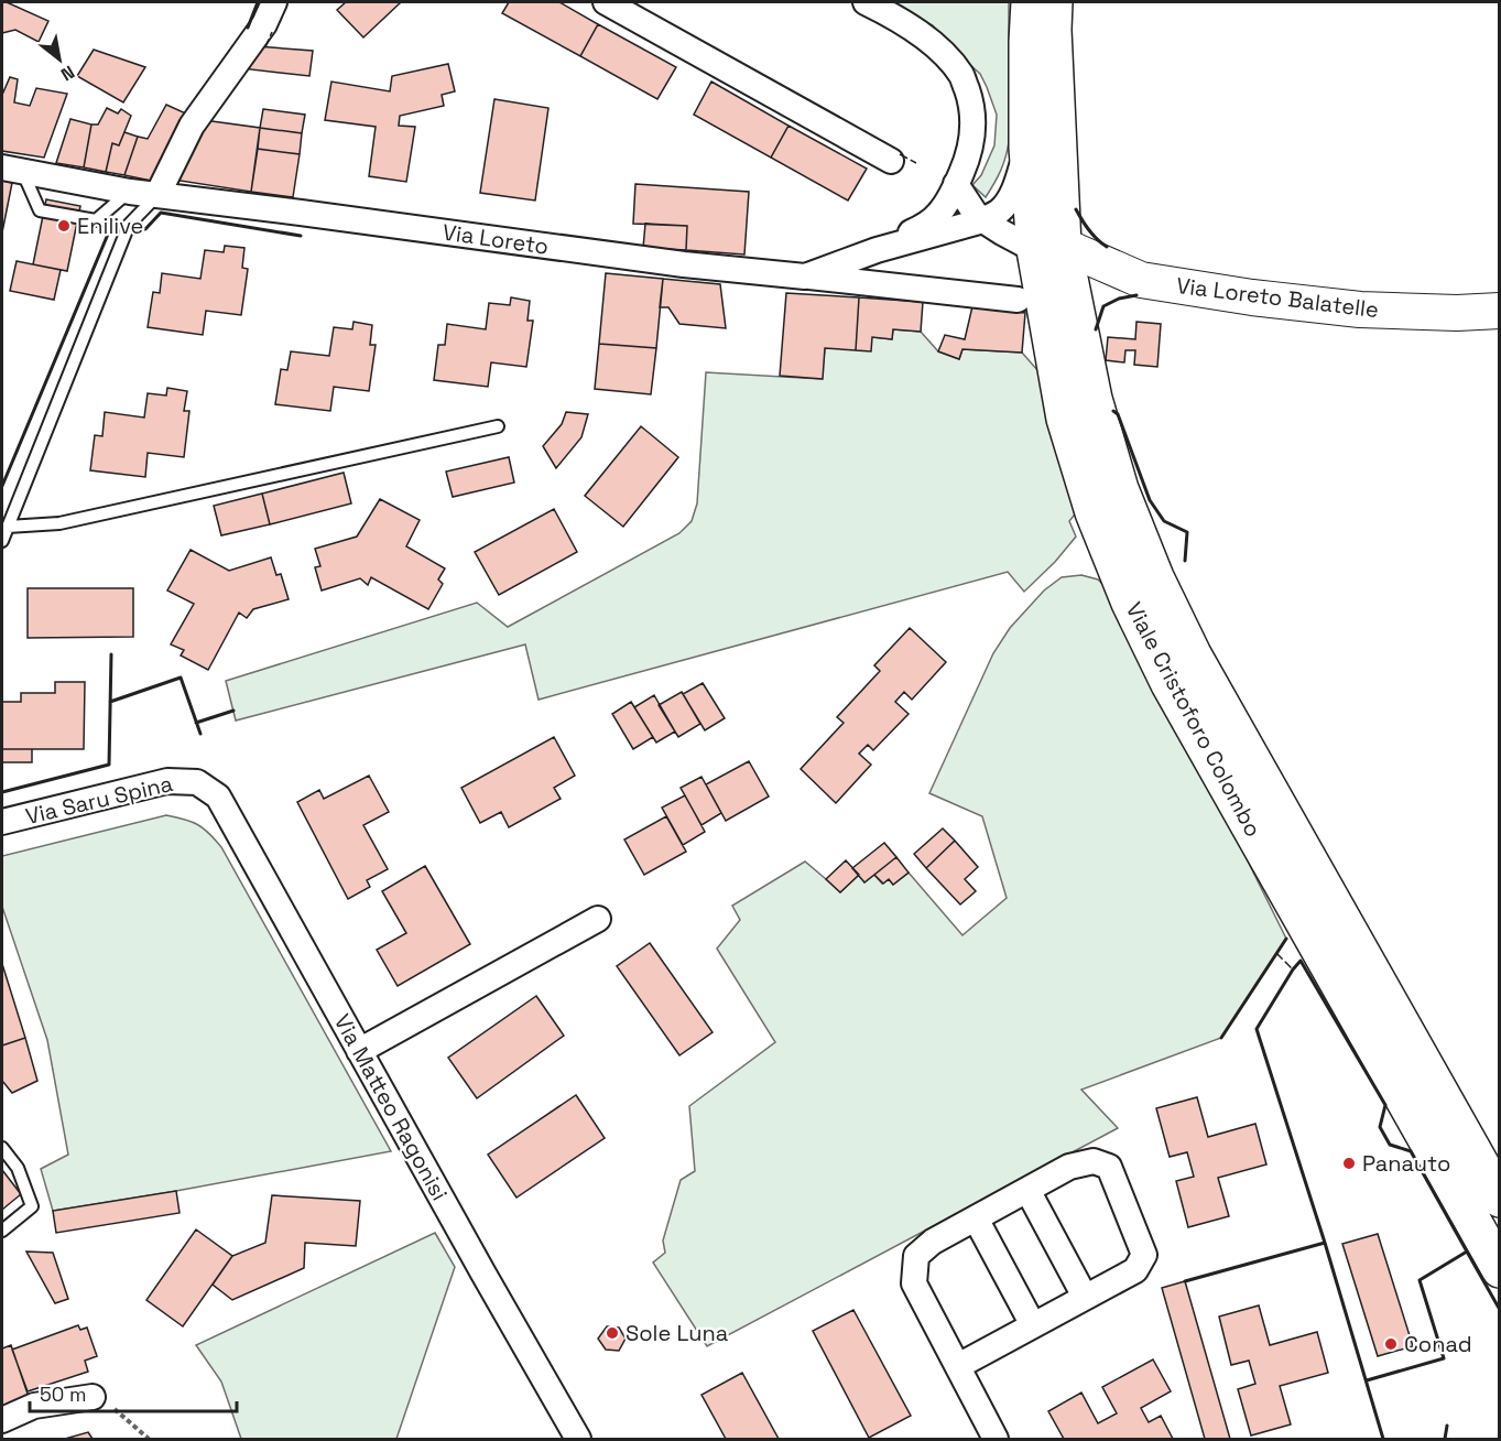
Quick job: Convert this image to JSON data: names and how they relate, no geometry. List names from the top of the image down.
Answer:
{
  "streets": {
    "main road": ["Viale Cristoforo Colombo"],
    "street": [
      "Via Loreto",
      "Via Loreto Balatelle",
      "Via Saru Spina",
      "Via Matteo Ragonisi"
    ]
  },
  "crossings": [
    ["Via Loreto Balatelle", "Viale Cristoforo Colombo"],
    ["Via Saru Spina", "Via Matteo Ragonisi"]
  ],
  "places": [
    "Enilive",
    "Panauto",
    "Sole Luna",
    "Conad"
  ],
  "scale_bar": "50 m",
  "north": "bottom right"
}
